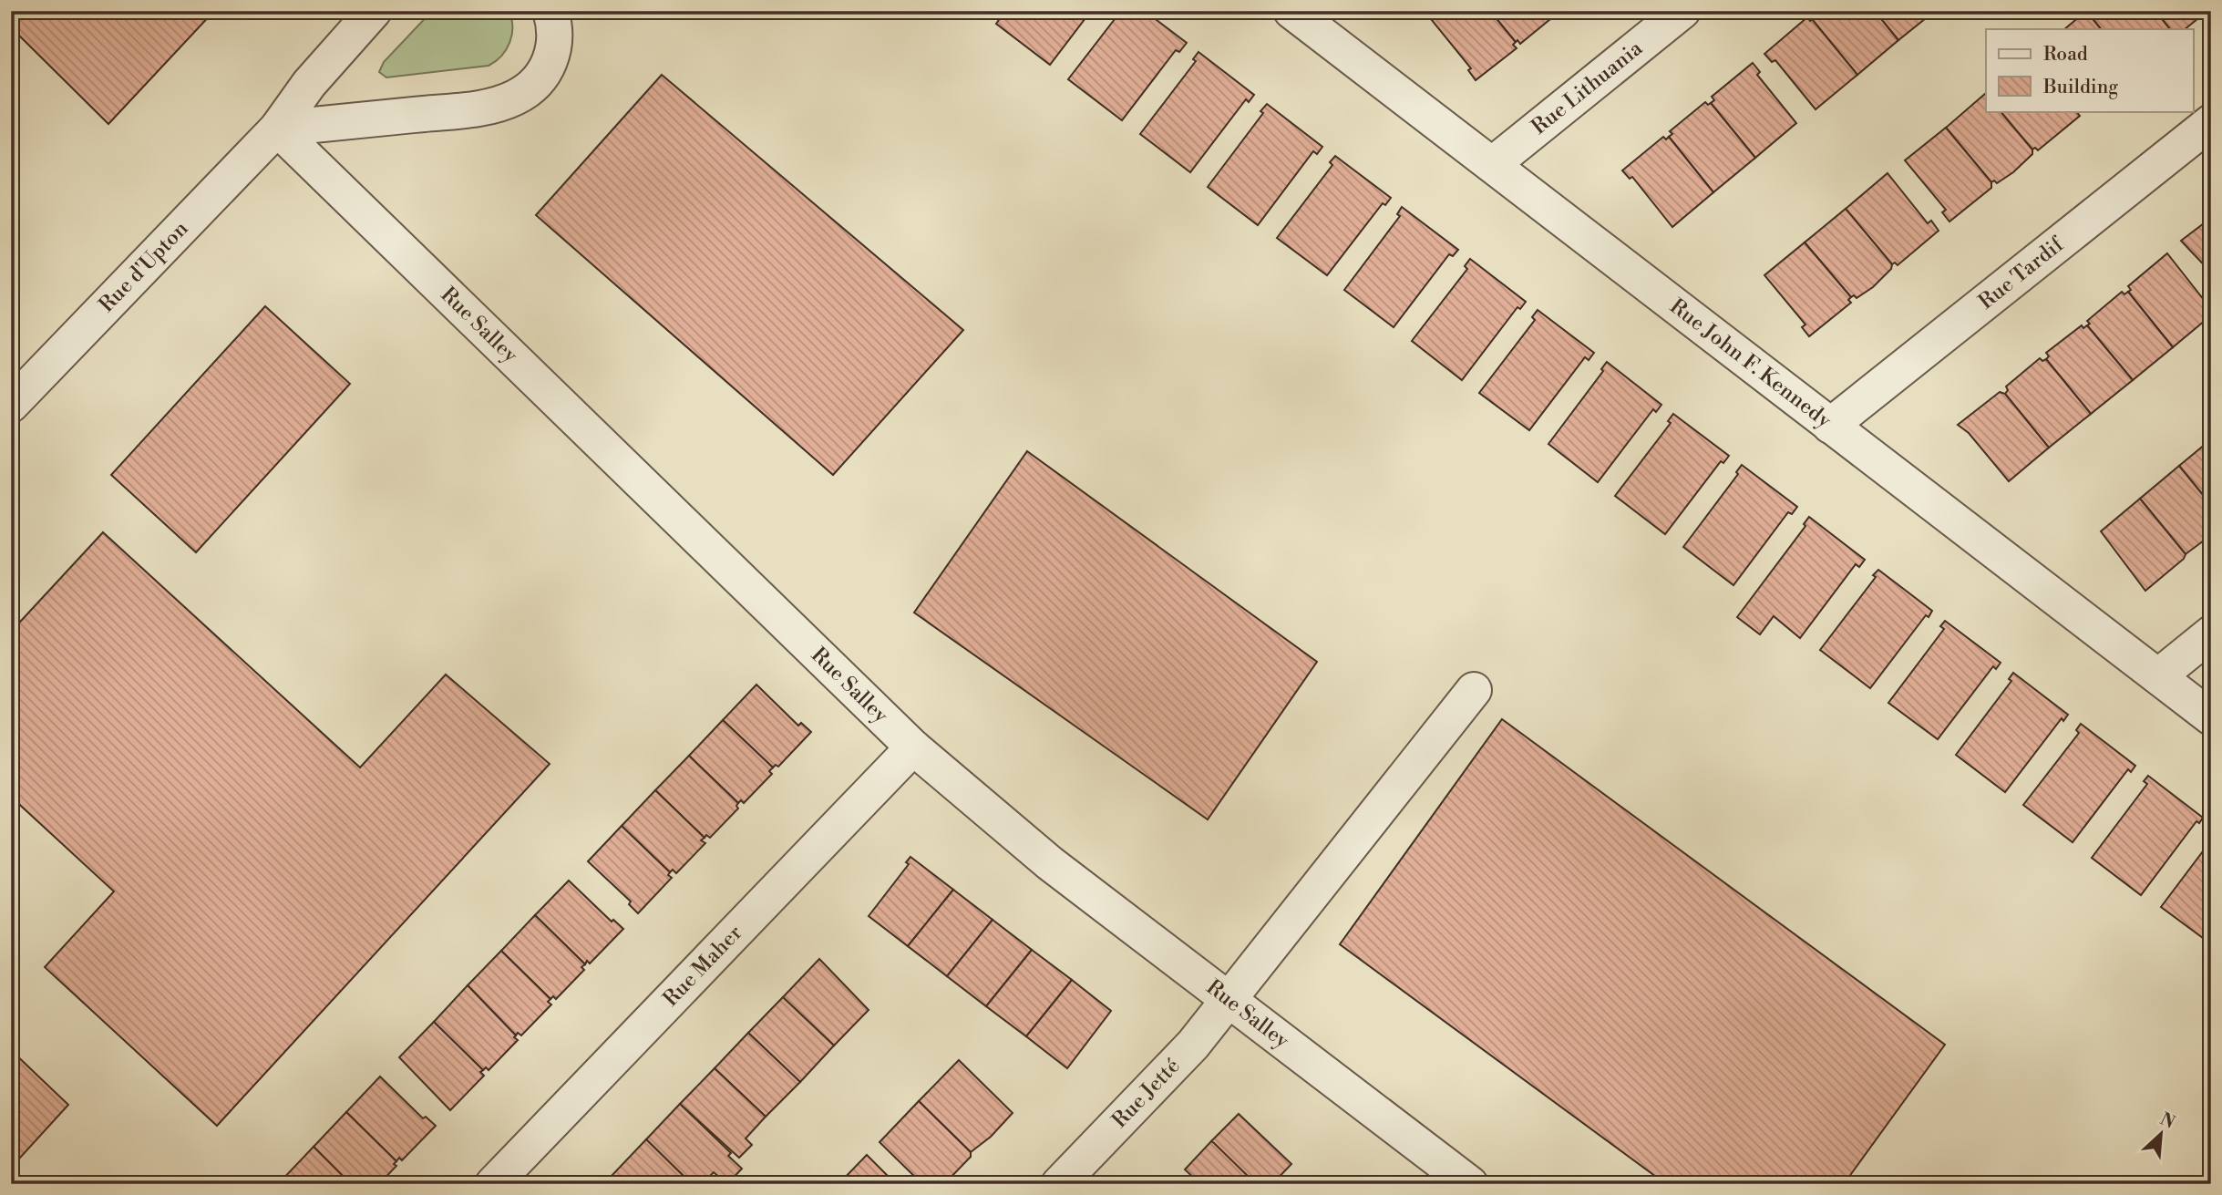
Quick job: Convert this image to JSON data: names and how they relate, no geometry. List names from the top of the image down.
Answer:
{
  "streets": {
    "street": [
      "Rue Lithuania",
      "Rue d'Upton",
      "Rue Tardif",
      "Rue Salley",
      "Rue John F. Kennedy",
      "Rue Maher",
      "Rue Jetté"
    ]
  },
  "crossings": [
    ["Rue Lithuania", "Rue John F. Kennedy"],
    ["Rue d'Upton", "Rue Salley"],
    ["Rue Tardif", "Rue John F. Kennedy"],
    ["Rue Salley", "Rue Maher"],
    ["Rue Salley", "Rue Jetté"]
  ],
  "legend": ["Road", "Building"],
  "north": "top right"
}
